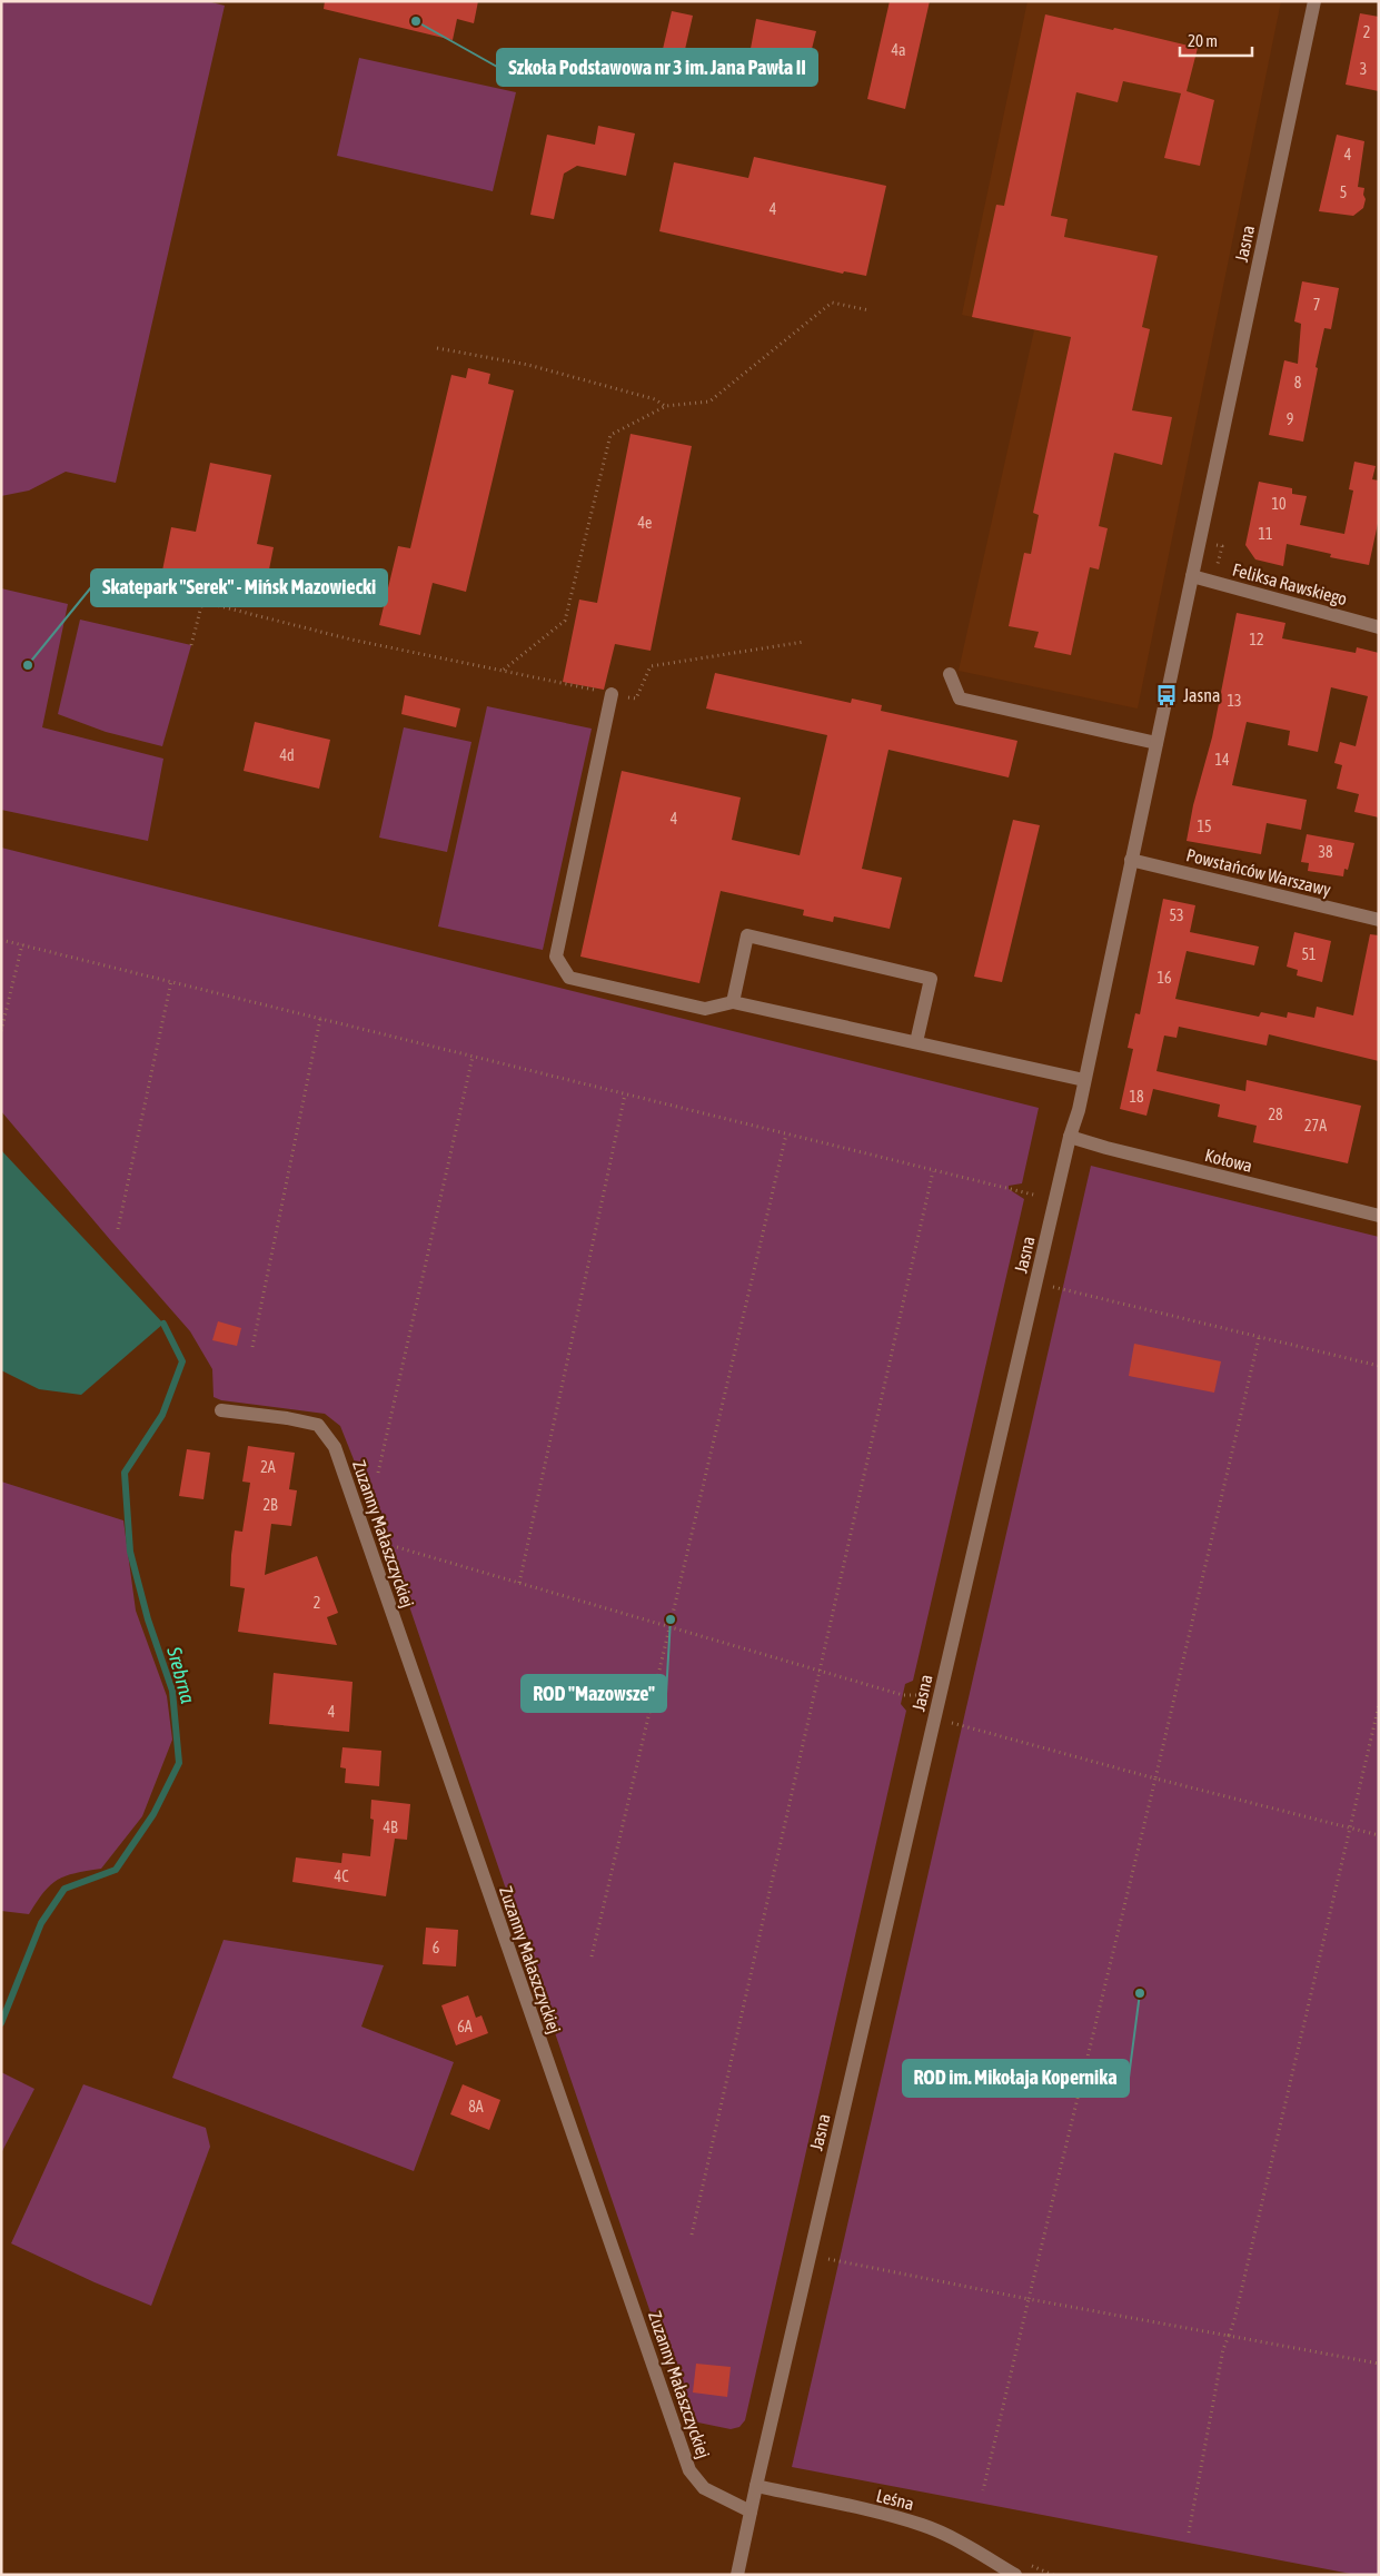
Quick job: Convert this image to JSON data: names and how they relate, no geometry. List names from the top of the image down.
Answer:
{
  "streets": {
    "street": [
      "Jasna",
      "Feliksa Rawskiego",
      "Powstańców Warszawy",
      "Kołowa",
      "Zuzanny Małaszczyckiej",
      "Leśna"
    ]
  },
  "crossings": [
    ["Jasna", "Feliksa Rawskiego"],
    ["Jasna", "Powstańców Warszawy"],
    ["Jasna", "Kołowa"],
    ["Jasna", "Zuzanny Małaszczyckiej"],
    ["Jasna", "Leśna"]
  ],
  "water": ["Srebrna"],
  "places": {
    "other": [
      "Szkoła Podstawowa nr 3 im. Jana Pawła II",
      "Skatepark \"Serek\" - Mińsk Mazowiecki",
      "ROD \"Mazowsze\"",
      "ROD im. Mikołaja Kopernika"
    ],
    "bus stop": ["Jasna"]
  },
  "house_numbers": [
    "2",
    "4a",
    "3",
    "4",
    "5",
    "4",
    "7",
    "8",
    "9",
    "10",
    "4e",
    "11",
    "12",
    "13",
    "4d",
    "14",
    "4",
    "15",
    "38",
    "53",
    "51",
    "16",
    "18",
    "28",
    "27A",
    "2A",
    "2B",
    "2",
    "4",
    "4B",
    "4C",
    "6",
    "6A",
    "8A"
  ],
  "scale_bar": "20 m"
}
